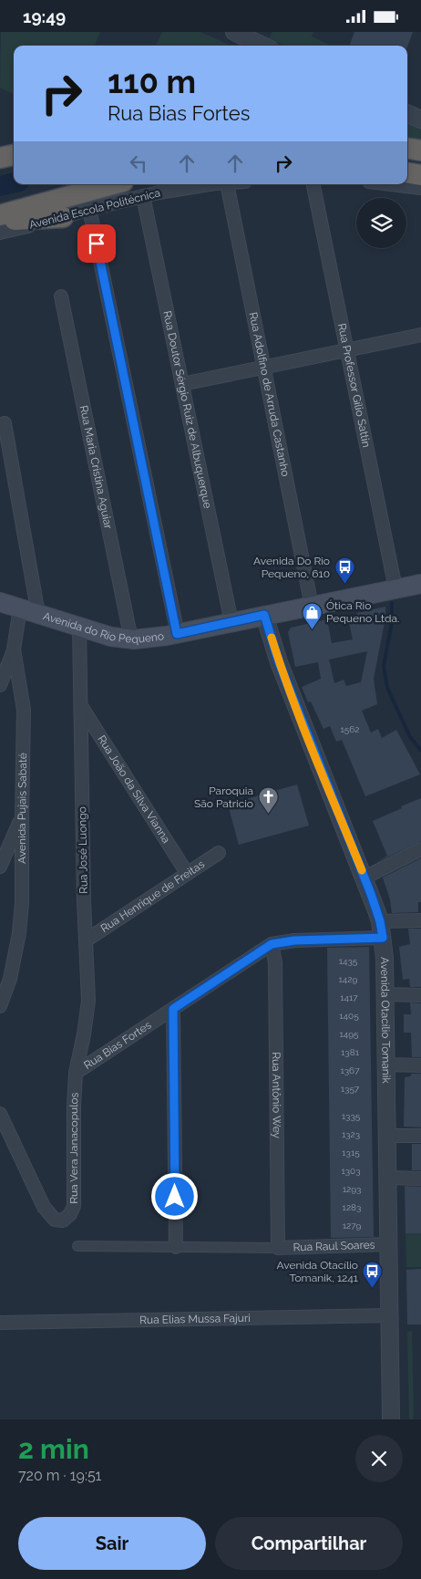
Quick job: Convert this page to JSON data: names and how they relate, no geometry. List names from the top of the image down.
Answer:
{
  "streets": {
    "highway": ["Avenida Escola Politécnica"],
    "main road": ["Avenida do Rio Pequeno"],
    "street": [
      "Rua Professor Gílio Sattin",
      "Rua Adolfino de Arruda Castanho",
      "Rua Doutor Sérgio Ruiz de Albuquerque",
      "Rua Maria Cristina Aguiar",
      "Rua João da Silva Vianna",
      "Avenida Pujais Sabaté",
      "Rua José Luongo",
      "Rua Henrique de Freitas",
      "Avenida Otacílio Tomanik",
      "Rua Bias Fortes",
      "Rua Antônio Wey",
      "Rua Vera Janacopulos",
      "Rua Raul Soares",
      "Rua Elias Mussa Fajuri"
    ]
  },
  "crossings": [
    ["Avenida Escola Politécnica", "Rua Doutor Sérgio Ruiz de Albuquerque"],
    ["Rua Professor Gílio Sattin", "Avenida do Rio Pequeno"],
    ["Rua Adolfino de Arruda Castanho", "Avenida do Rio Pequeno"],
    ["Rua Doutor Sérgio Ruiz de Albuquerque", "Avenida do Rio Pequeno"],
    ["Rua Maria Cristina Aguiar", "Avenida do Rio Pequeno"],
    ["Avenida do Rio Pequeno", "Avenida Pujais Sabaté"],
    ["Avenida do Rio Pequeno", "Rua José Luongo"],
    ["Avenida do Rio Pequeno", "Avenida Otacílio Tomanik"],
    ["Rua João da Silva Vianna", "Rua José Luongo"],
    ["Rua João da Silva Vianna", "Rua Henrique de Freitas"],
    ["Rua José Luongo", "Rua Henrique de Freitas"],
    ["Rua José Luongo", "Rua Bias Fortes"],
    ["Rua José Luongo", "Rua Vera Janacopulos"],
    ["Avenida Otacílio Tomanik", "Rua Bias Fortes"],
    ["Avenida Otacílio Tomanik", "Rua Raul Soares"],
    ["Avenida Otacílio Tomanik", "Rua Elias Mussa Fajuri"],
    ["Rua Bias Fortes", "Rua Antônio Wey"],
    ["Rua Bias Fortes", "Rua Vera Janacopulos"],
    ["Rua Antônio Wey", "Rua Raul Soares"]
  ],
  "places": {
    "bus stop": ["Avenida Do Rio Pequeno, 610", "Avenida Otacílio Tomanik, 1241"],
    "shop": ["Ótica Rio Pequeno Ltda."],
    "church": ["Paroquia São Patricio"]
  },
  "house_numbers": [
    "1562",
    "1435",
    "1429",
    "1417",
    "1405",
    "1495",
    "1381",
    "1367",
    "1357",
    "1335",
    "1323",
    "1315",
    "1303",
    "1293",
    "1283",
    "1279"
  ],
  "page": {
    "status": "19:49",
    "turn": ["110 m", "Rua Bias Fortes"],
    "heading": ["2 min", "720 m · 19:51"],
    "buttons": ["Sair", "Compartilhar"]
  }
}
